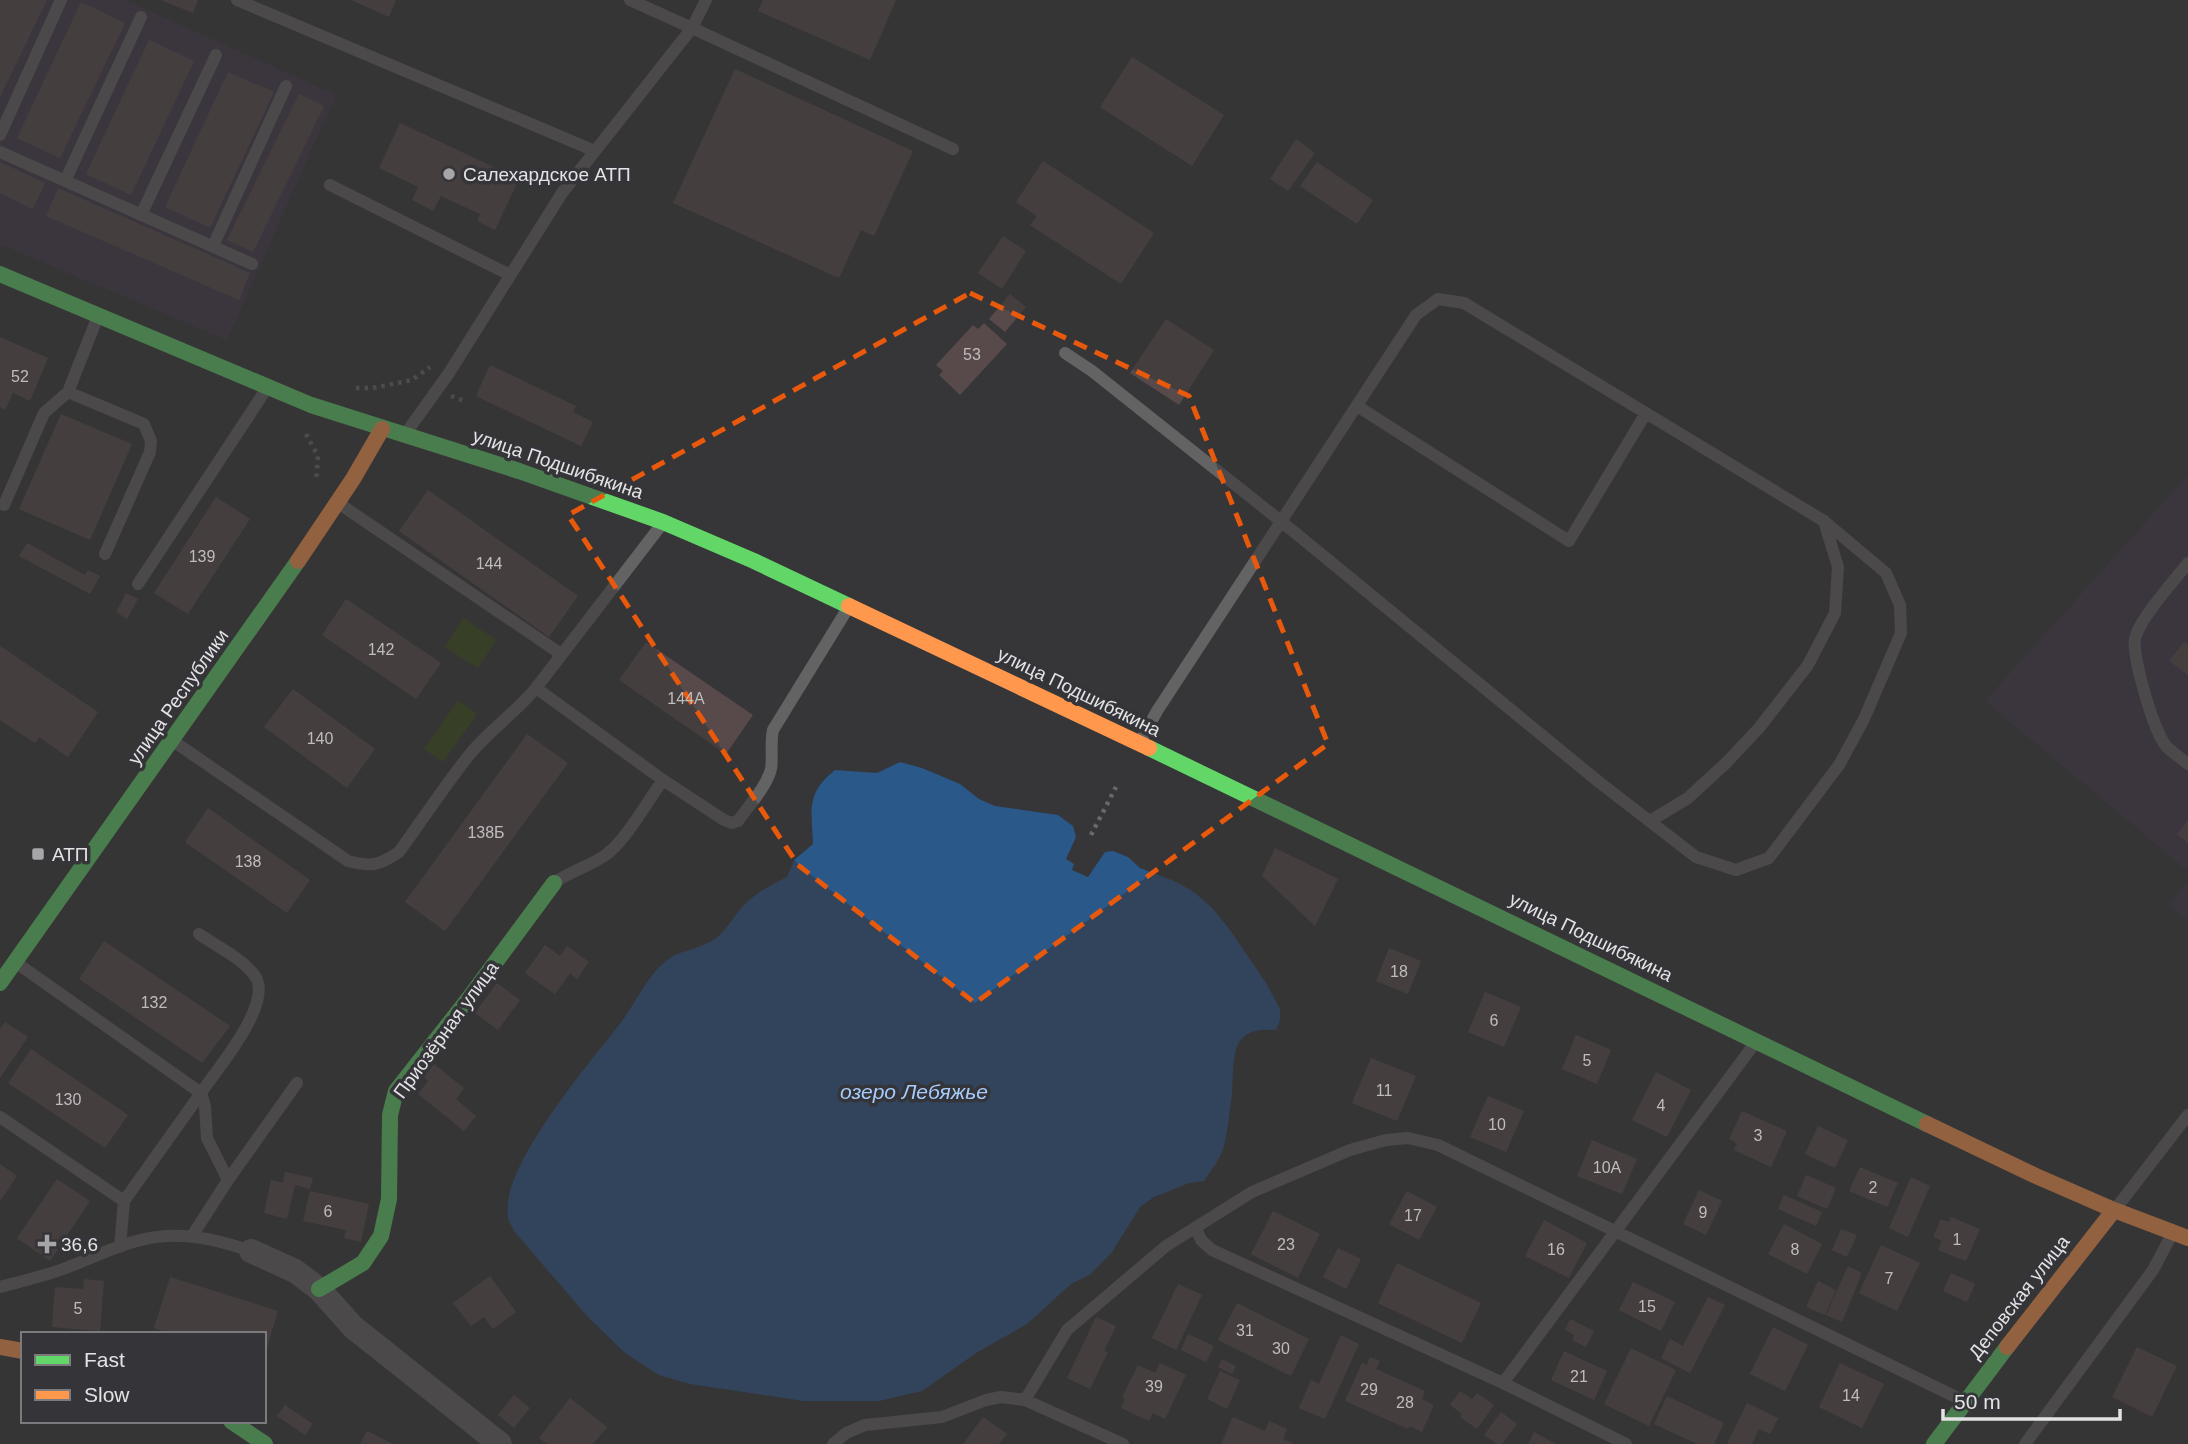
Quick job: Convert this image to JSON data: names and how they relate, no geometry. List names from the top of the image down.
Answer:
{
  "streets": {
    "main road": [
      "улица Подшибякина",
      "улица Республики",
      "Приозёрная улица",
      "Деповская улица"
    ]
  },
  "crossings": [
    ["улица Подшибякина", "улица Республики"],
    ["улица Подшибякина", "Деповская улица"]
  ],
  "water": ["озеро Лебяжье"],
  "places": {
    "other": ["Салехардское АТП"],
    "transit": ["АТП"],
    "health": ["36,6"]
  },
  "house_numbers": [
    "53",
    "52",
    "139",
    "144",
    "142",
    "144А",
    "140",
    "138Б",
    "138",
    "18",
    "132",
    "6",
    "5",
    "11",
    "130",
    "4",
    "10",
    "3",
    "10А",
    "2",
    "6",
    "9",
    "17",
    "1",
    "23",
    "16",
    "8",
    "7",
    "15",
    "5",
    "31",
    "30",
    "21",
    "39",
    "29",
    "14",
    "28"
  ],
  "legend": ["Fast", "Slow"],
  "scale_bar": "50 m"
}
